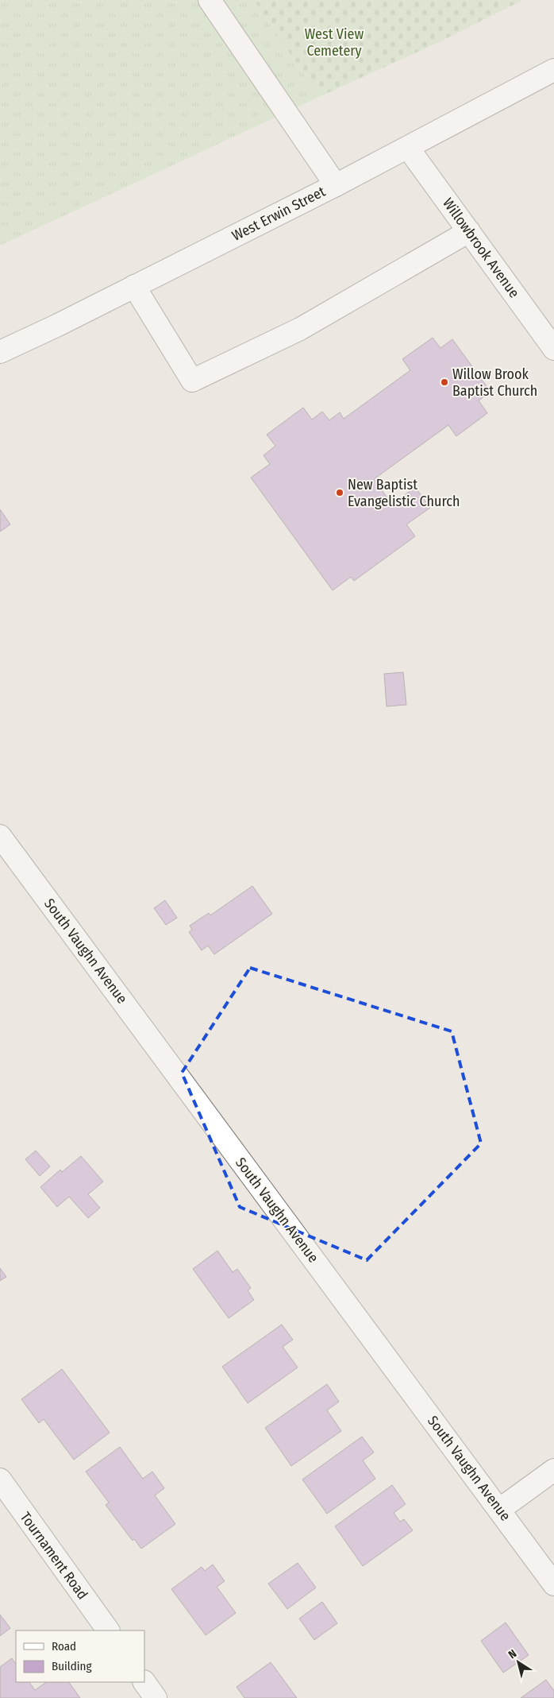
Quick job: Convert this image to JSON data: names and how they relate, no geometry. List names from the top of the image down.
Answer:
{
  "streets": {
    "street": [
      "West Erwin Street",
      "Willowbrook Avenue",
      "South Vaughn Avenue",
      "Tournament Road"
    ]
  },
  "crossings": [
    ["West Erwin Street", "Willowbrook Avenue"]
  ],
  "parks": ["West View Cemetery"],
  "places": ["Willow Brook Baptist Church", "New Baptist Evangelistic Church"],
  "legend": ["Road", "Building"],
  "north": "top left"
}
